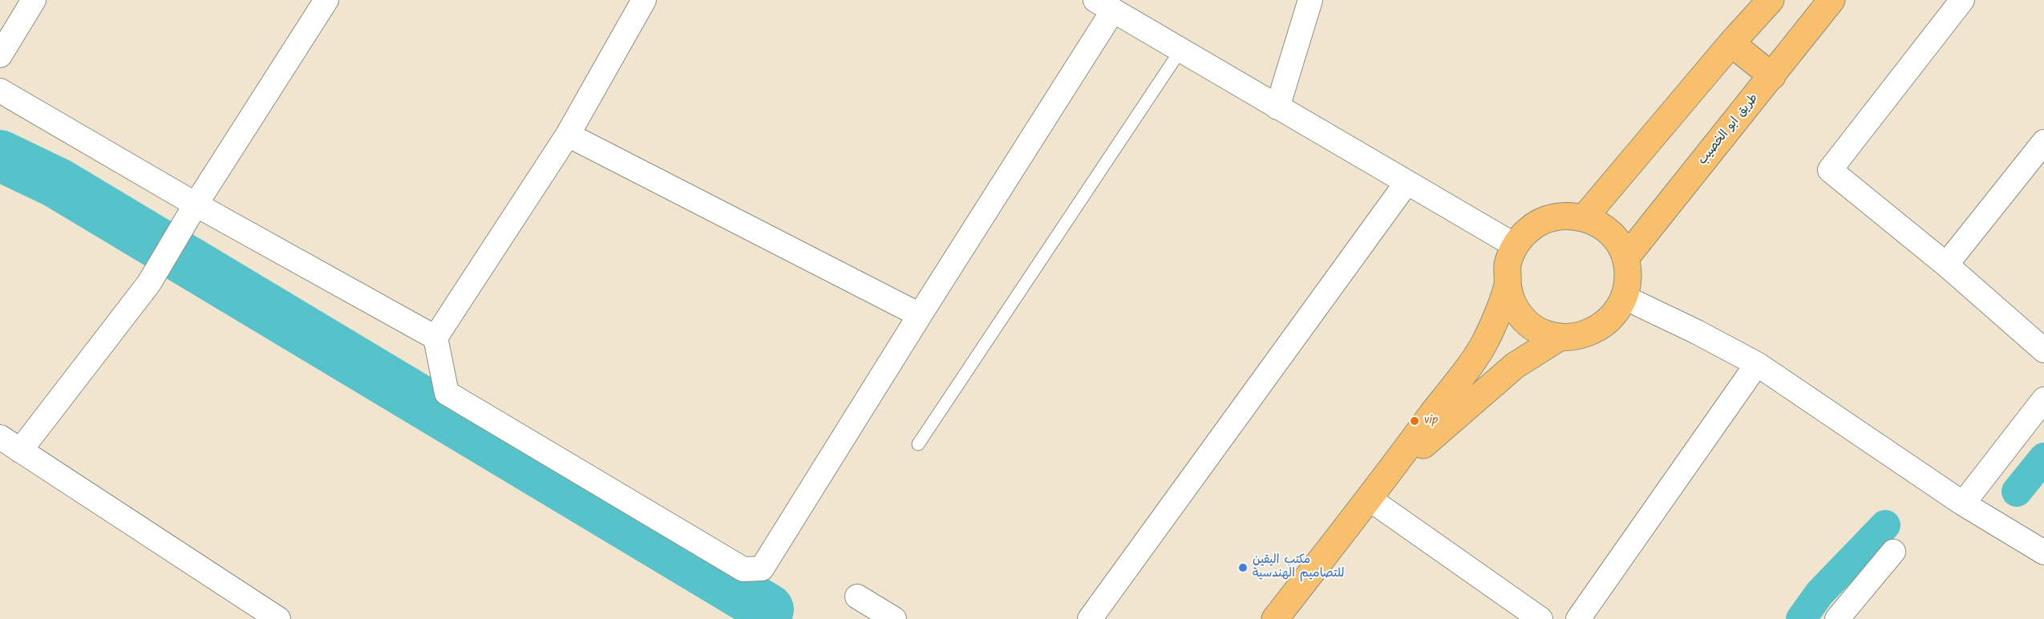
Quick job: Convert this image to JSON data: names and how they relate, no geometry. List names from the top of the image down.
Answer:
{
  "streets": {
    "main road": ["طريق ابو الخصيب"]
  },
  "places": ["vip", "مكتب اليقين للتصاميم الهندسية"]
}
